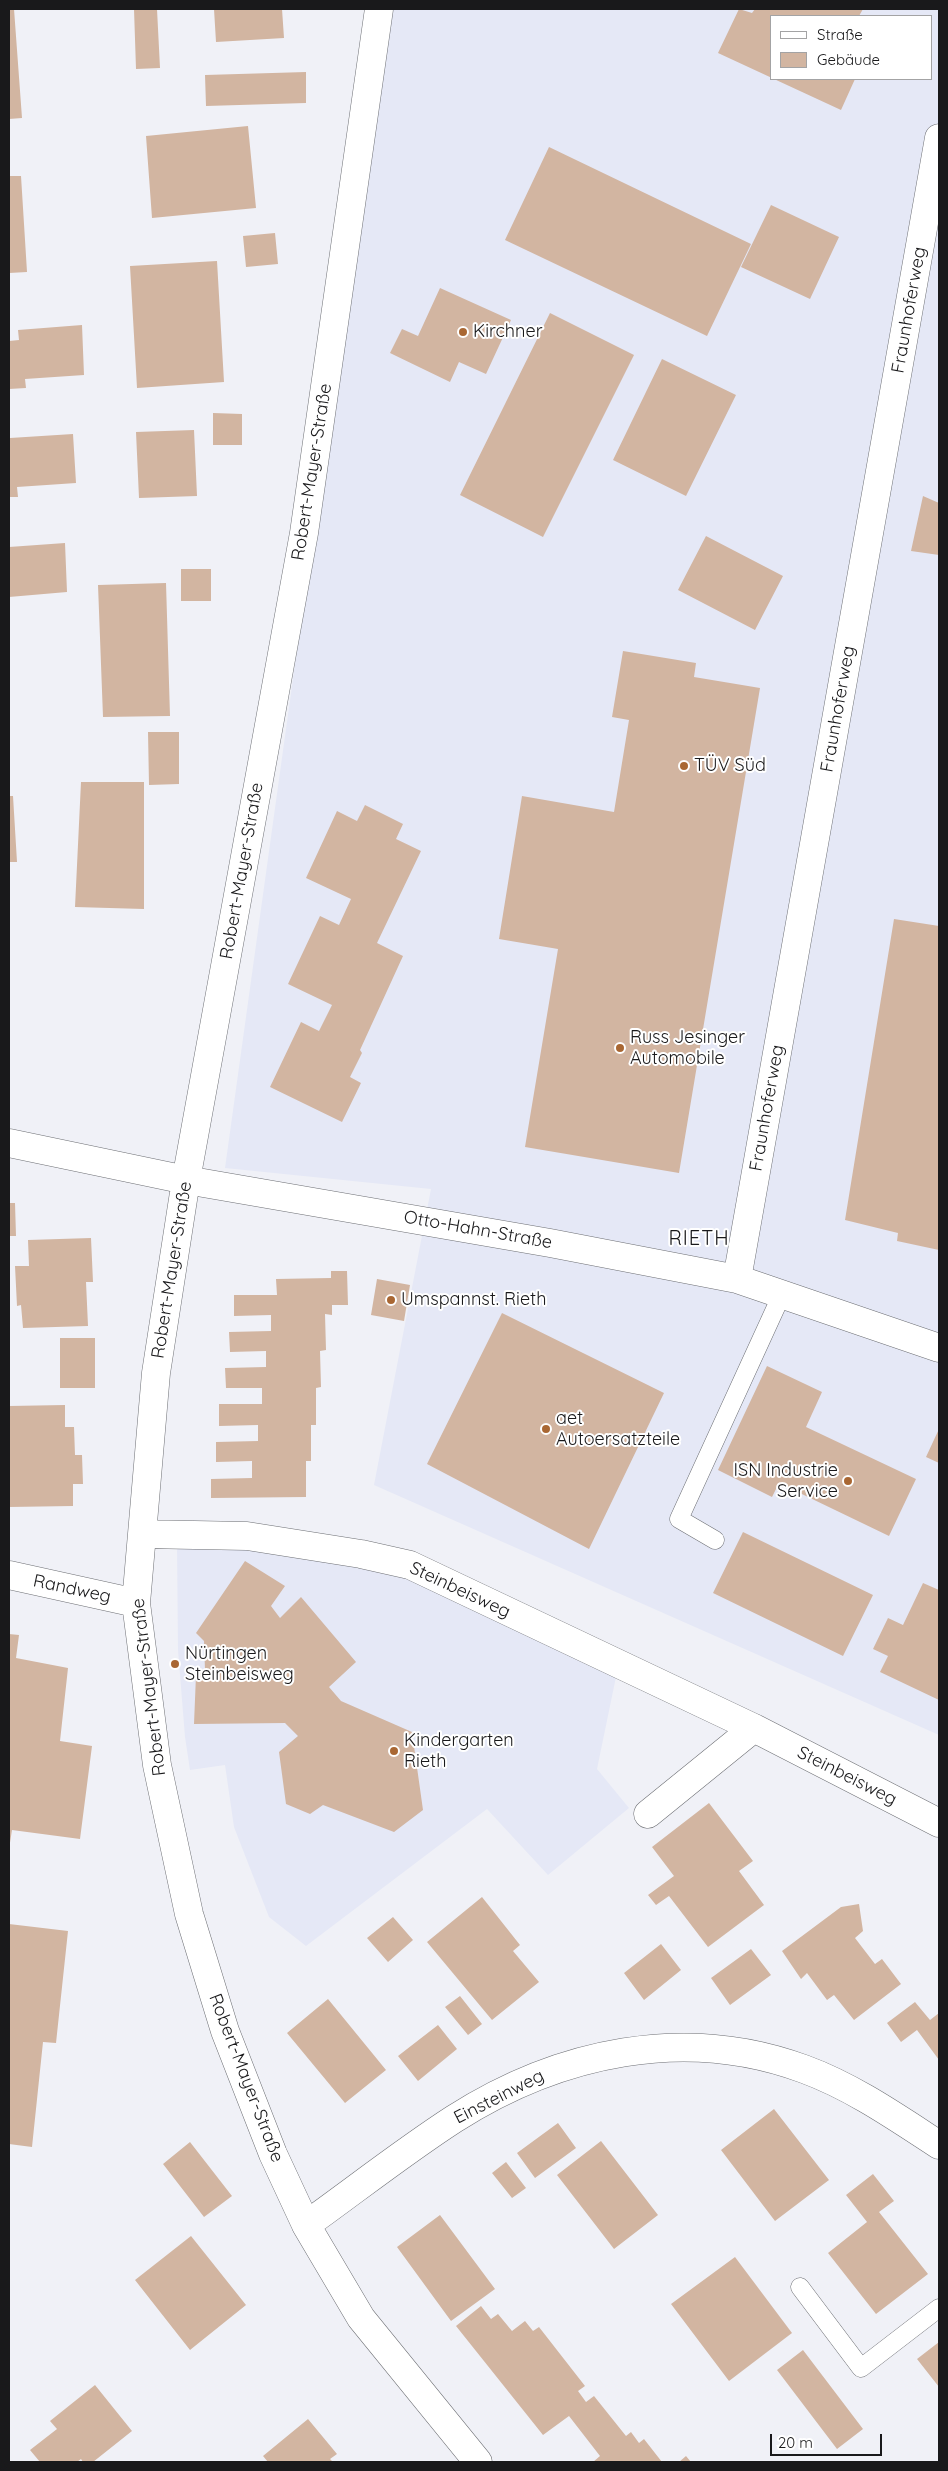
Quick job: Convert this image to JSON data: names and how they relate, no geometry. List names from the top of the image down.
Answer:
{
  "streets": {
    "street": [
      "Fraunhoferweg",
      "Robert-Mayer-Straße",
      "Otto-Hahn-Straße",
      "Randweg",
      "Steinbeisweg",
      "Einsteinweg"
    ]
  },
  "crossings": [
    ["Fraunhoferweg", "Otto-Hahn-Straße"],
    ["Robert-Mayer-Straße", "Otto-Hahn-Straße"],
    ["Robert-Mayer-Straße", "Randweg"],
    ["Robert-Mayer-Straße", "Steinbeisweg"],
    ["Robert-Mayer-Straße", "Einsteinweg"]
  ],
  "districts": ["RIETH"],
  "places": [
    "Kirchner",
    "TÜV Süd",
    "Russ Jesinger Automobile",
    "Umspannst. Rieth",
    "aet Autoersatzteile",
    "ISN Industrie Service",
    "Nürtingen Steinbeisweg",
    "Kindergarten Rieth"
  ],
  "legend": ["Straße", "Gebäude"],
  "scale_bar": "20 m"
}
